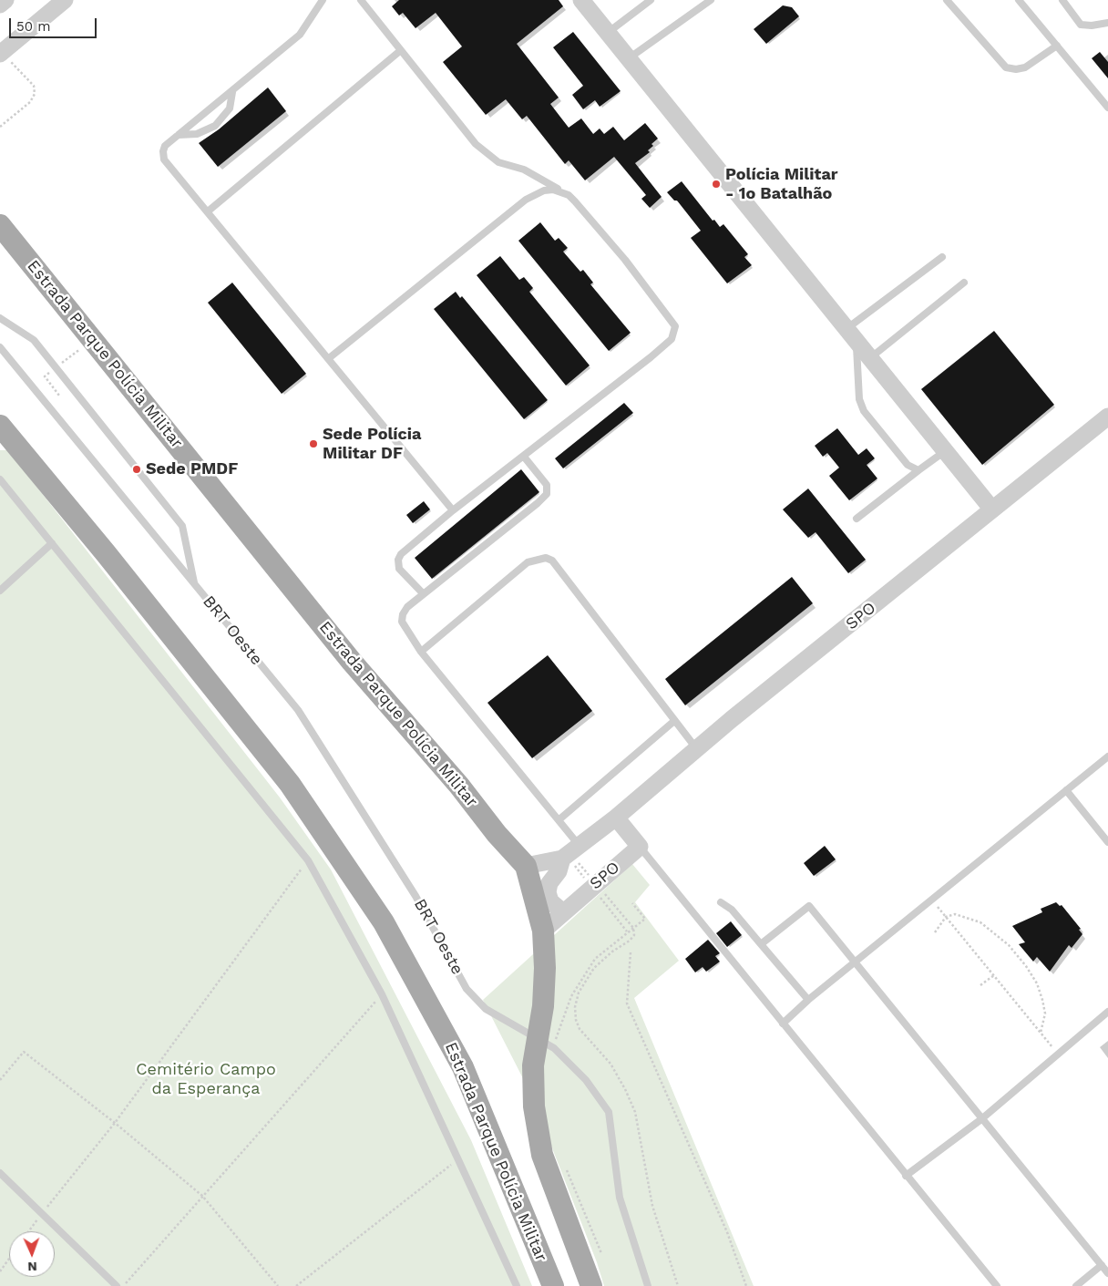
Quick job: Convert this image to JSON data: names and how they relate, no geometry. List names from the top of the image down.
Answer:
{
  "streets": {
    "main road": ["Estrada Parque Polícia Militar"],
    "street": ["SPO"],
    "lane": ["BRT Oeste"]
  },
  "crossings": [
    ["Estrada Parque Polícia Militar", "SPO"],
    ["Estrada Parque Polícia Militar", "BRT Oeste"]
  ],
  "parks": ["Cemitério Campo da Esperança"],
  "places": ["Polícia Militar - 1o Batalhão", "Sede Polícia Militar DF", "Sede PMDF"],
  "scale_bar": "50 m",
  "north": "bottom"
}
